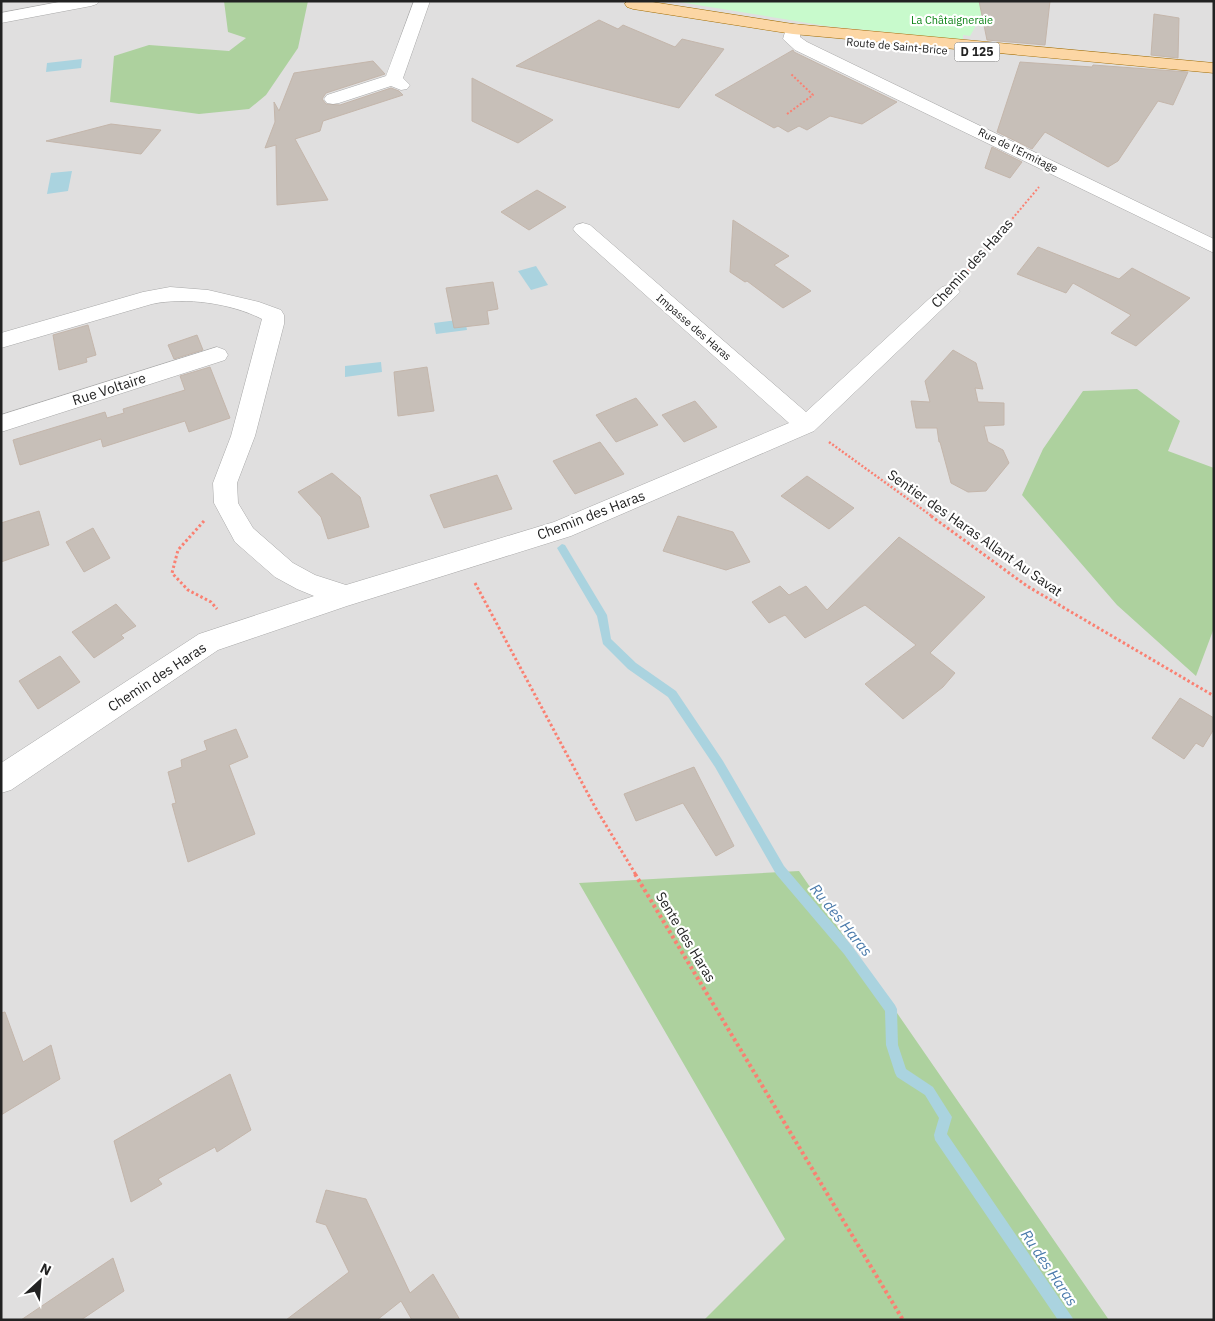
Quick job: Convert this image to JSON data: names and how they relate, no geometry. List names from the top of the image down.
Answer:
{
  "streets": {
    "main road": ["Route de Saint-Brice", "D 125"],
    "street": [
      "Rue de l'Ermitage",
      "Chemin des Haras",
      "Impasse des Haras",
      "Rue Voltaire"
    ],
    "path": ["Sentier des Haras Allant Au Savat", "Sente des Haras"]
  },
  "crossings": [
    ["Route de Saint-Brice", "Rue de l'Ermitage"],
    ["Rue de l'Ermitage", "Chemin des Haras"],
    ["Chemin des Haras", "Impasse des Haras"],
    ["Chemin des Haras", "Sentier des Haras Allant Au Savat"],
    ["Chemin des Haras", "Sente des Haras"],
    ["Impasse des Haras", "Sentier des Haras Allant Au Savat"]
  ],
  "water": ["Ru des Haras"],
  "parks": ["La Châtaigneraie"],
  "north": "top right"
}
